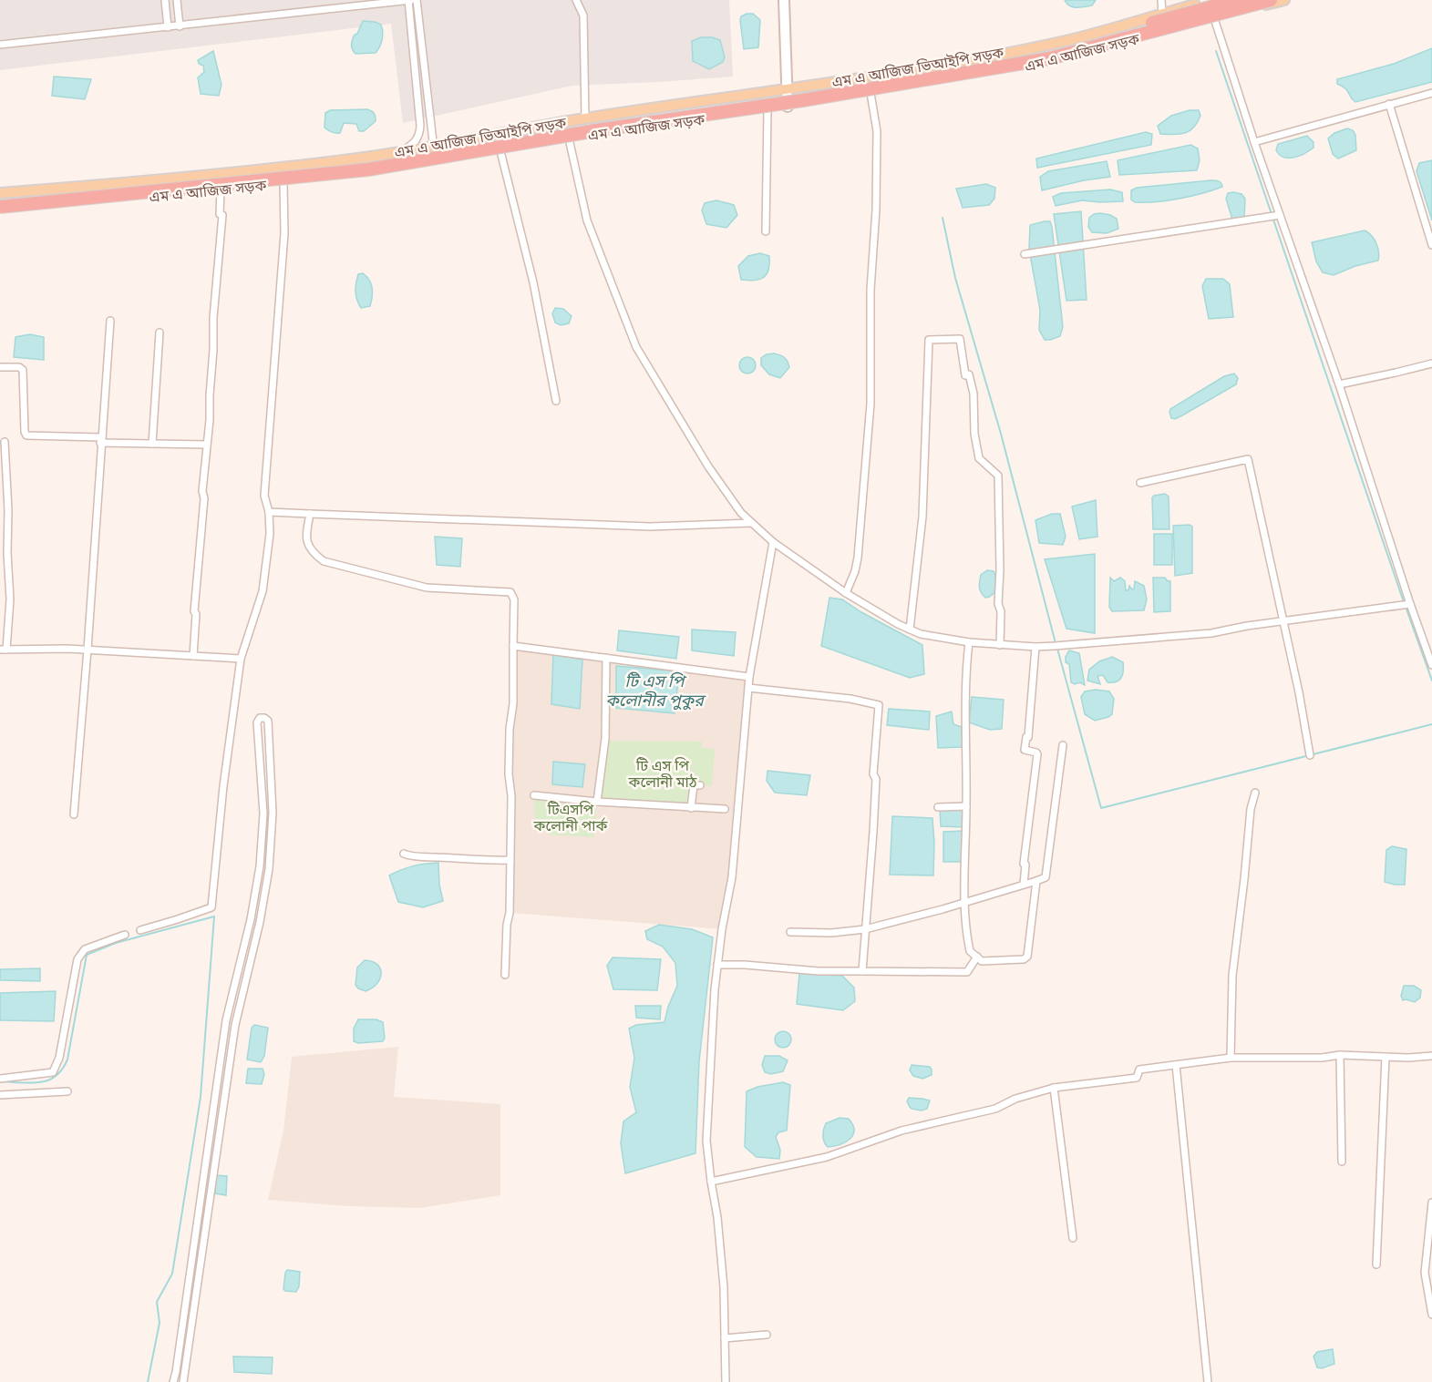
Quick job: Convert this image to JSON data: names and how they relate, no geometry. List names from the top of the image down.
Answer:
{
  "streets": {
    "main road": ["এম এ আজিজ সড়ক", "এম এ আজিজ ভিআইপি সড়ক"]
  },
  "water": ["টি এস পি কলোনীর পুকুর"],
  "parks": ["টি এস পি কলোনী মাঠ", "টিএসপি কলোনী পার্ক"]
}
